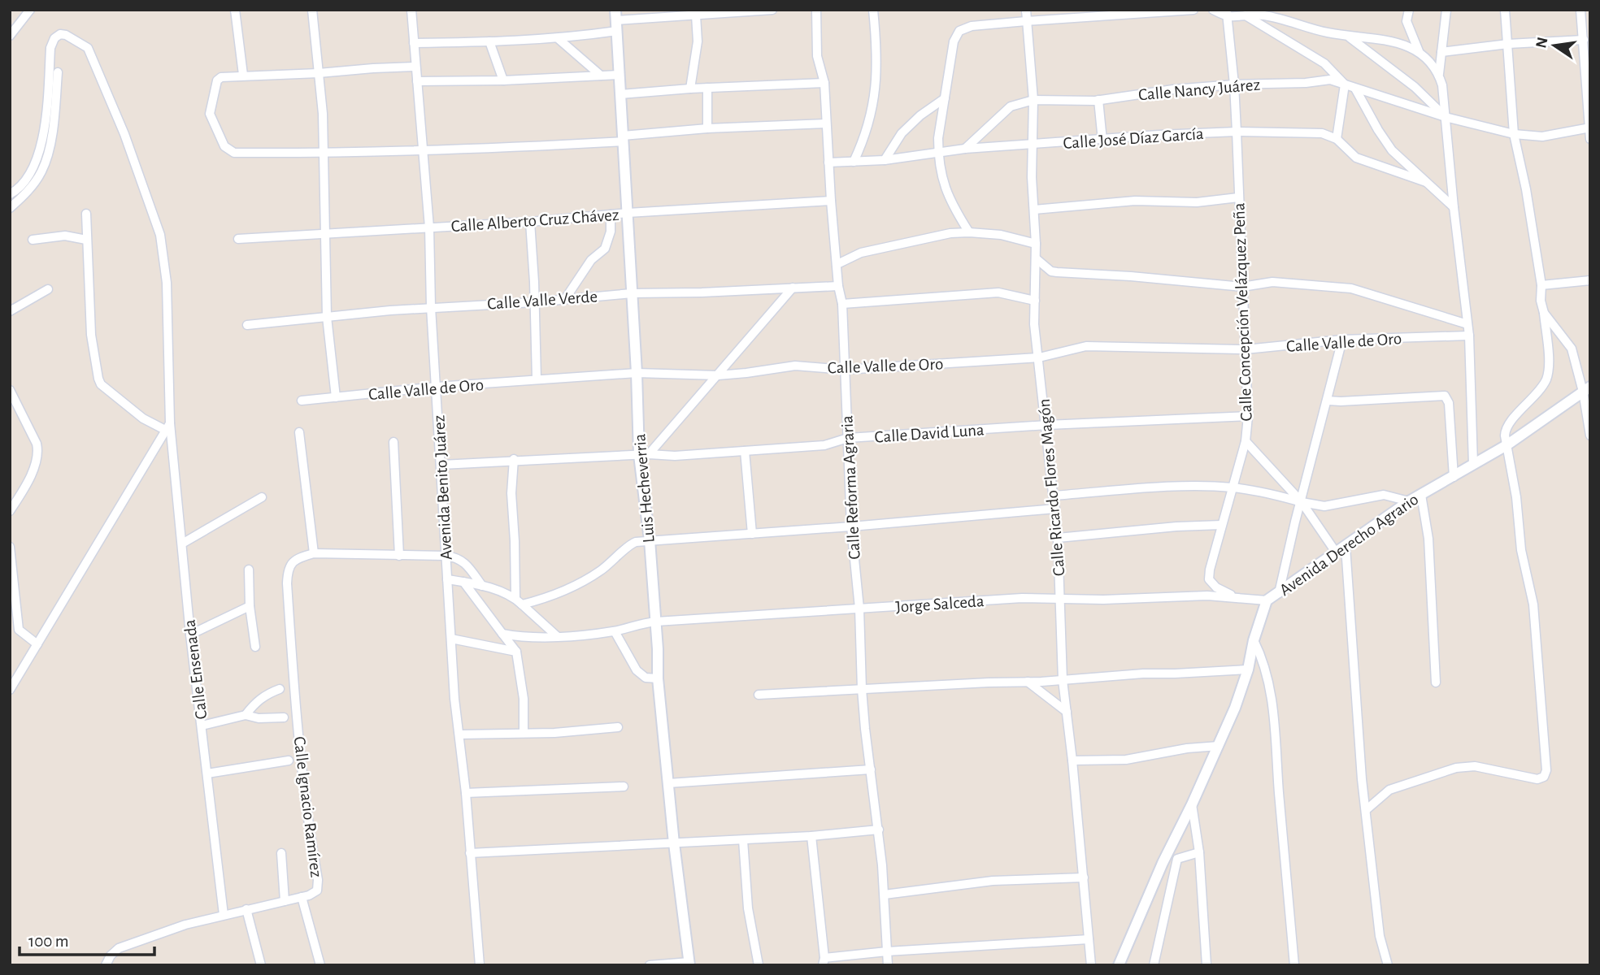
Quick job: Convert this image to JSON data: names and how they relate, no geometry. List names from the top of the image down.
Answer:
{
  "streets": {
    "street": [
      "Calle Nancy Juárez",
      "Calle José Díaz García",
      "Calle Alberto Cruz Chávez",
      "Calle Valle Verde",
      "Calle Concepción Velázquez Peña",
      "Calle Valle de Oro",
      "Calle David Luna",
      "Avenida Benito Juárez",
      "Calle Reforma Agraria",
      "Calle Ricardo Flores Magón",
      "Luis Hecheverria",
      "Avenida Derecho Agrario",
      "Jorge Salceda",
      "Calle Ensenada",
      "Calle Ignacio Ramírez"
    ]
  },
  "crossings": [
    ["Calle Nancy Juárez", "Calle José Díaz García"],
    ["Calle Nancy Juárez", "Calle Concepción Velázquez Peña"],
    ["Calle Nancy Juárez", "Calle Ricardo Flores Magón"],
    ["Calle José Díaz García", "Calle Concepción Velázquez Peña"],
    ["Calle José Díaz García", "Calle Reforma Agraria"],
    ["Calle José Díaz García", "Calle Ricardo Flores Magón"],
    ["Calle Alberto Cruz Chávez", "Avenida Benito Juárez"],
    ["Calle Alberto Cruz Chávez", "Calle Reforma Agraria"],
    ["Calle Alberto Cruz Chávez", "Luis Hecheverria"],
    ["Calle Valle Verde", "Avenida Benito Juárez"],
    ["Calle Valle Verde", "Calle Reforma Agraria"],
    ["Calle Valle Verde", "Luis Hecheverria"],
    ["Calle Concepción Velázquez Peña", "Calle Valle de Oro"],
    ["Calle Concepción Velázquez Peña", "Calle David Luna"],
    ["Calle Concepción Velázquez Peña", "Jorge Salceda"],
    ["Calle Valle de Oro", "Avenida Benito Juárez"],
    ["Calle Valle de Oro", "Calle Reforma Agraria"],
    ["Calle Valle de Oro", "Calle Ricardo Flores Magón"],
    ["Calle Valle de Oro", "Luis Hecheverria"],
    ["Calle David Luna", "Avenida Benito Juárez"],
    ["Calle David Luna", "Calle Reforma Agraria"],
    ["Calle David Luna", "Calle Ricardo Flores Magón"],
    ["Calle David Luna", "Luis Hecheverria"],
    ["Calle Reforma Agraria", "Jorge Salceda"],
    ["Calle Ricardo Flores Magón", "Jorge Salceda"],
    ["Luis Hecheverria", "Jorge Salceda"],
    ["Avenida Derecho Agrario", "Jorge Salceda"],
    ["Calle Ensenada", "Calle Ignacio Ramírez"]
  ],
  "scale_bar": "100 m",
  "north": "left"
}
